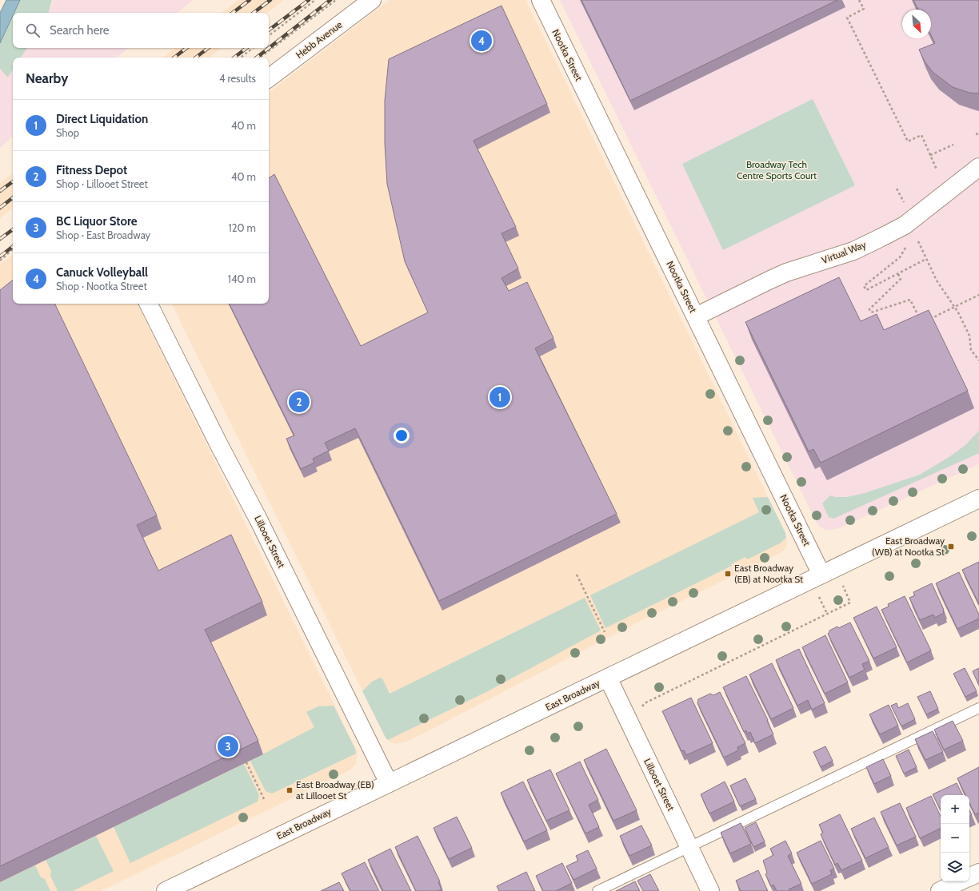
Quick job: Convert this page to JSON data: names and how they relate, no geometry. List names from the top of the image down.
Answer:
{
  "streets": {
    "street": [
      "Hebb Avenue",
      "Nootka Street",
      "Virtual Way",
      "Lillooet Street",
      "East Broadway"
    ]
  },
  "crossings": [
    ["Nootka Street", "Virtual Way"],
    ["Nootka Street", "East Broadway"],
    ["Lillooet Street", "East Broadway"]
  ],
  "parks": ["Broadway Tech Centre Sports Court"],
  "places": {
    "transit": ["East Broadway (WB) at Nootka St", "East Broadway (EB) at Nootka St", "East Broadway (EB) at Lillooet St"]
  },
  "north": "bottom right",
  "page": {
    "search": "Search here",
    "pins": [
      "4",
      "1",
      "2",
      "3"
    ],
    "heading": ["Nearby", "4 results"],
    "list": [
      {
        "mark": "1",
        "name": "Direct Liquidation",
        "note": "Shop",
        "value": "40 m"
      },
      {
        "mark": "2",
        "name": "Fitness Depot",
        "note": "Shop · Lillooet Street",
        "value": "40 m"
      },
      {
        "mark": "3",
        "name": "BC Liquor Store",
        "note": "Shop · East Broadway",
        "value": "120 m"
      },
      {
        "mark": "4",
        "name": "Canuck Volleyball",
        "note": "Shop · Nootka Street",
        "value": "140 m"
      }
    ],
    "map_buttons": ["+", "−"]
  }
}
